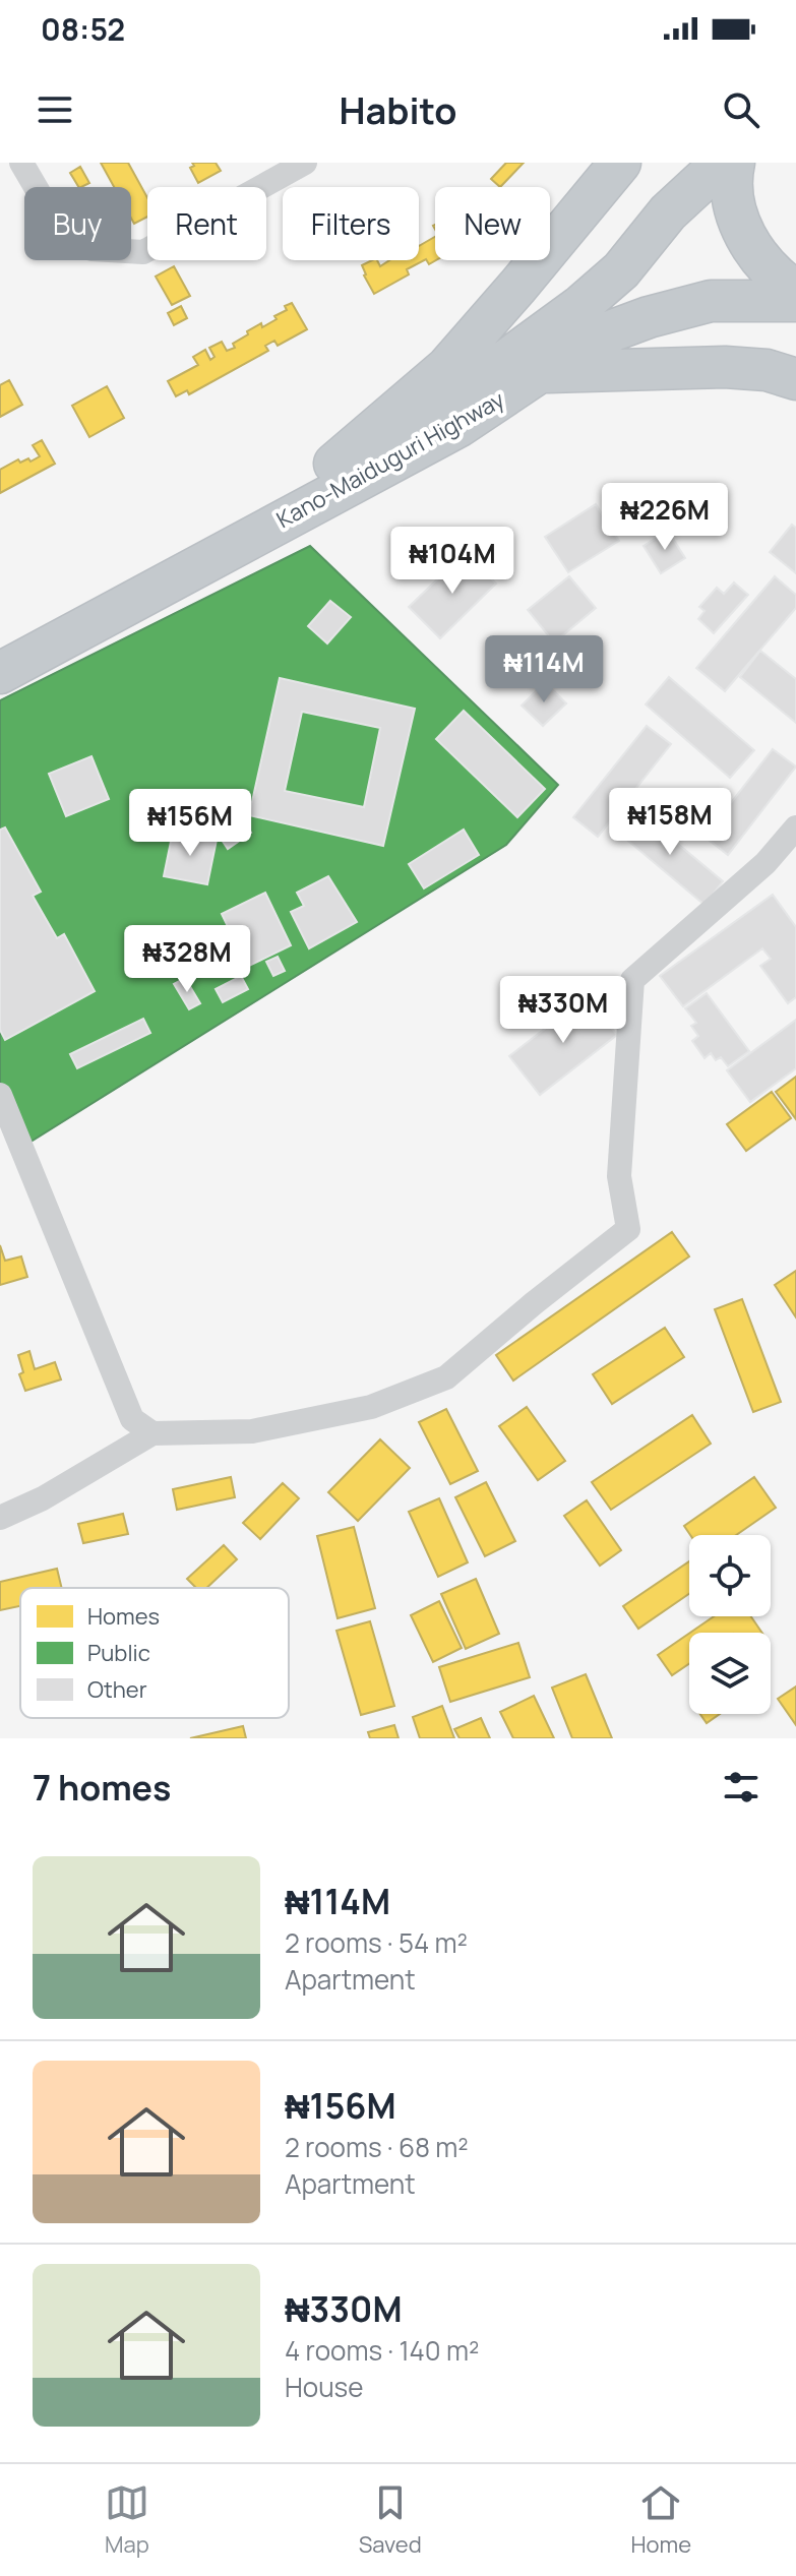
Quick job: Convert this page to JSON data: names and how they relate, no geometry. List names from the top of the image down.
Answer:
{
  "streets": {
    "highway": ["Kano-Maiduguri Highway"]
  },
  "legend": ["Homes", "Public", "Other"],
  "page": {
    "status": "08:52",
    "header": "Habito",
    "chip": [
      "Buy",
      "Rent",
      "Filters",
      "New"
    ],
    "price": [
      "₦226M",
      "₦104M",
      "₦114M",
      "₦158M",
      "₦156M",
      "₦328M",
      "₦330M"
    ],
    "heading": "7 homes",
    "list": [
      {
        "name": "₦114M",
        "note": "2 rooms · 54 m² · Apartment"
      },
      {
        "name": "₦156M",
        "note": "2 rooms · 68 m² · Apartment"
      },
      {
        "name": "₦330M",
        "note": "4 rooms · 140 m² · House"
      }
    ],
    "tabs": ["Map", "Saved", "Home"]
  }
}
